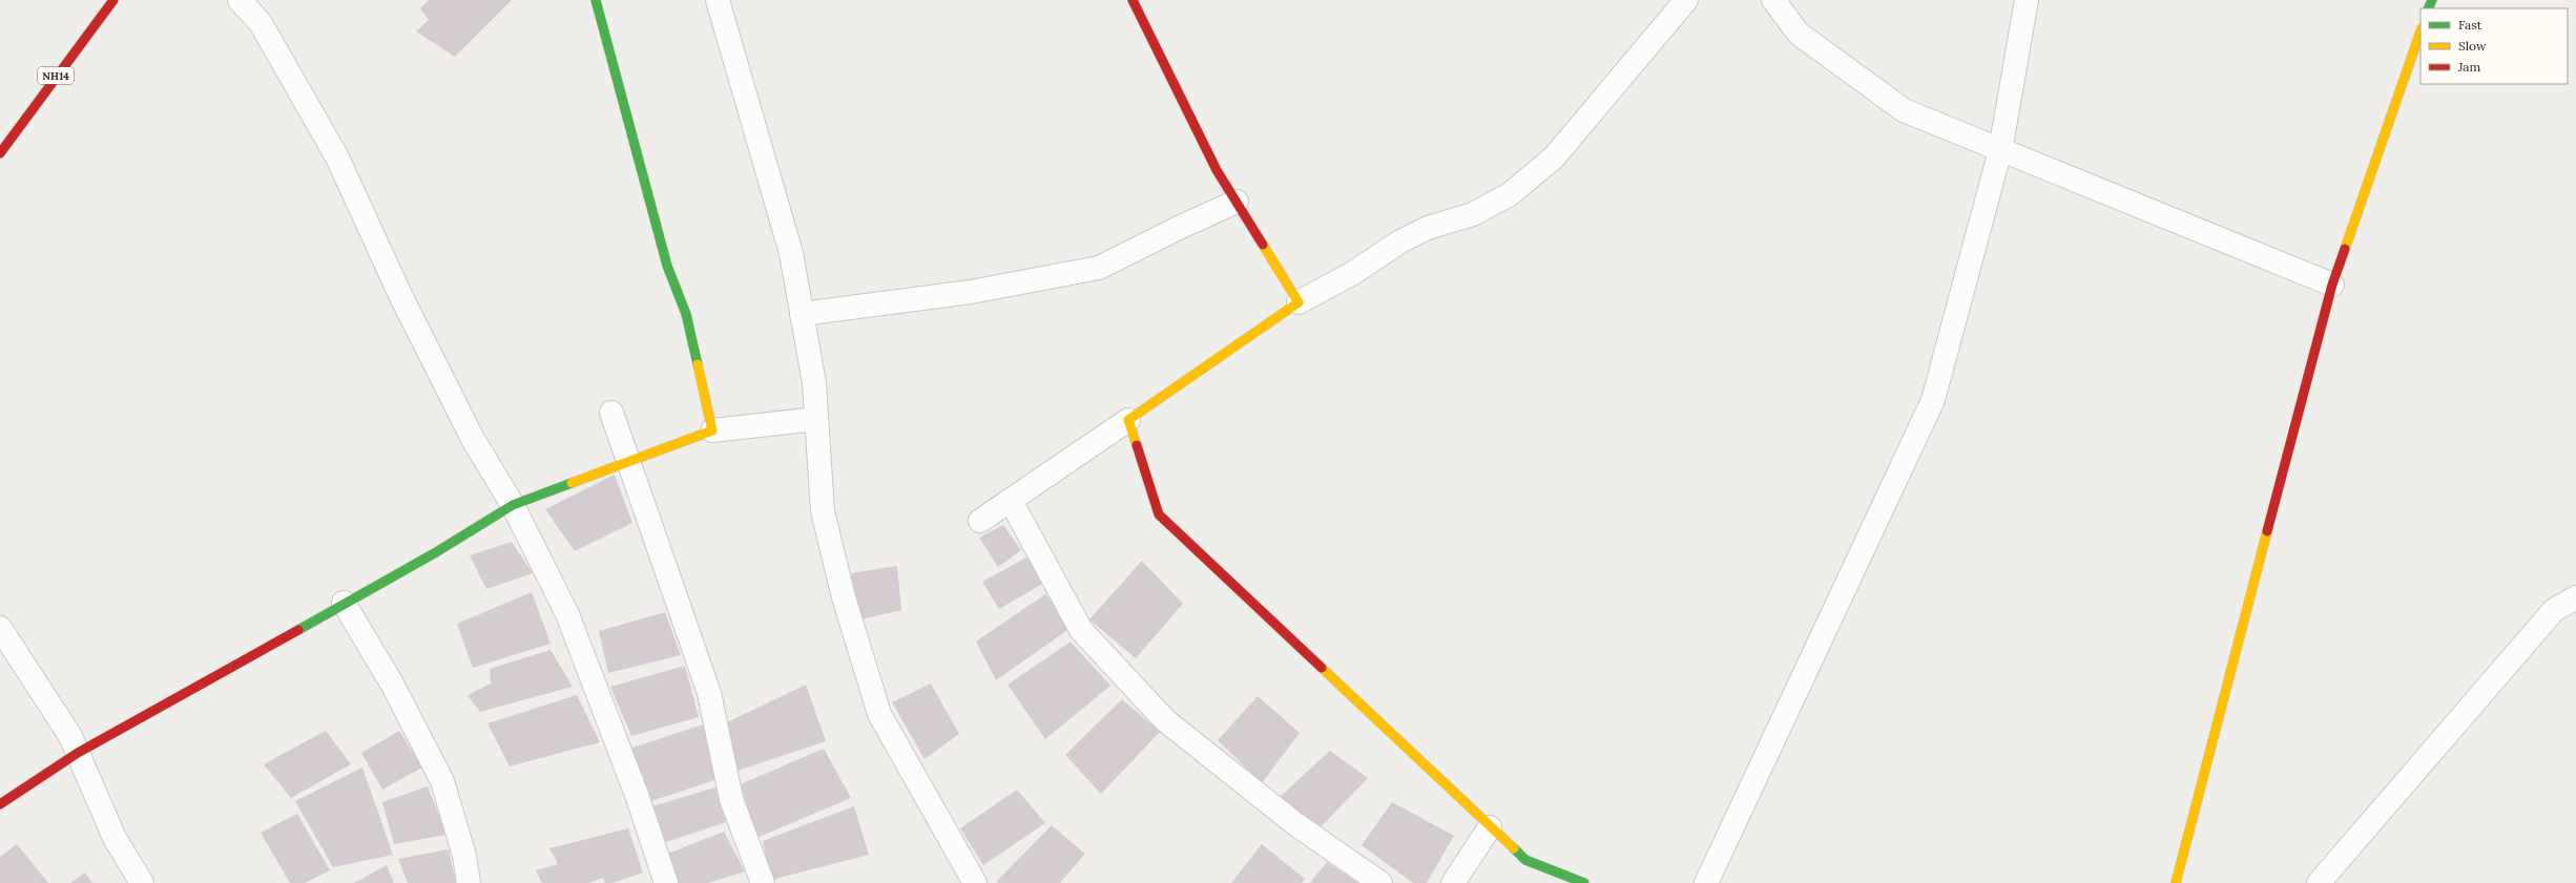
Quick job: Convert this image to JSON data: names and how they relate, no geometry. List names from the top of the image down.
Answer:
{
  "streets": {
    "main road": ["NH14"]
  },
  "legend": ["Fast", "Slow", "Jam"]
}
